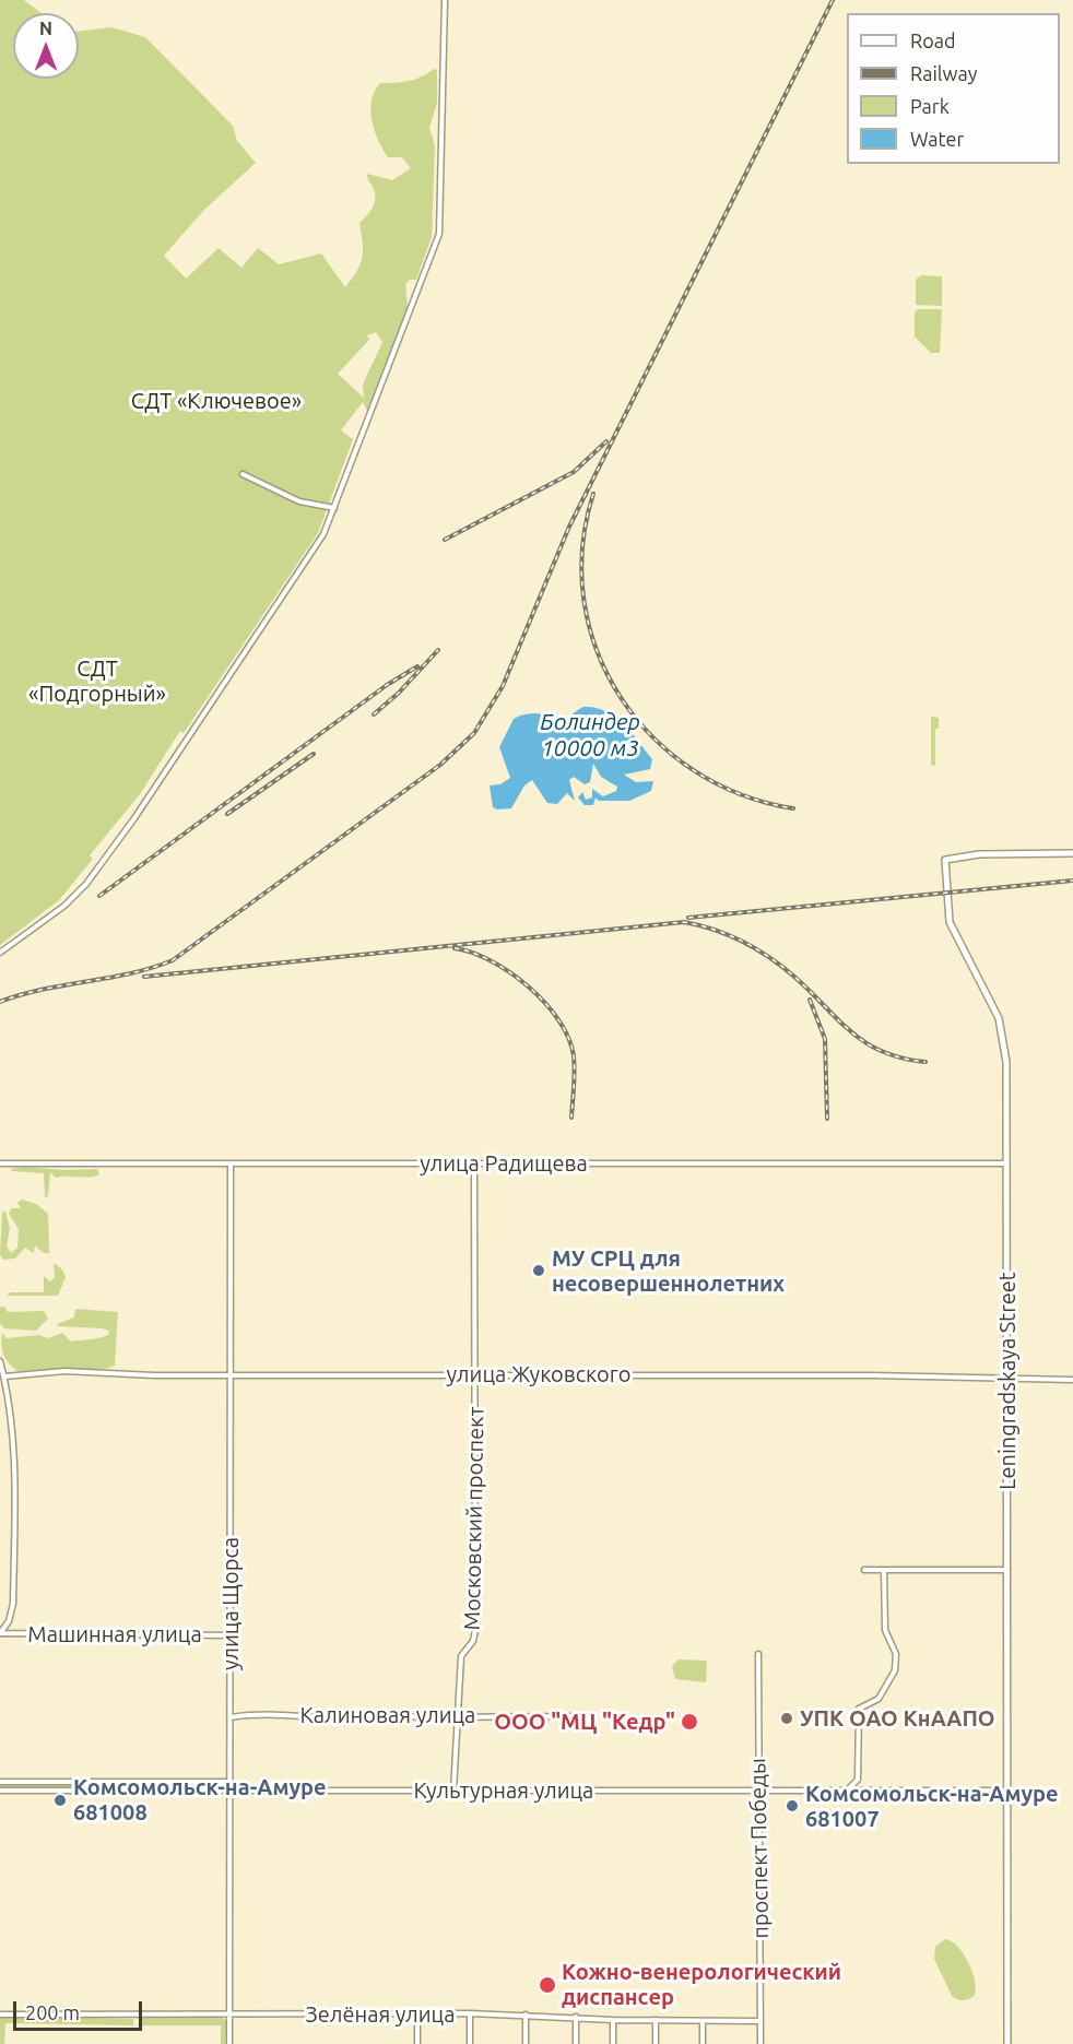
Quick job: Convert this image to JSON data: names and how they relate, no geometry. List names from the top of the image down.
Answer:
{
  "streets": {
    "main road": ["Leningradskaya Street"],
    "street": [
      "улица Радищева",
      "улица Жуковского",
      "Московский проспект",
      "улица Щорса",
      "Машинная улица",
      "Калиновая улица",
      "Культурная улица",
      "проспект Победы",
      "Зелёная улица"
    ]
  },
  "crossings": [
    ["улица Радищева", "Leningradskaya Street"],
    ["улица Радищева", "Московский проспект"],
    ["улица Радищева", "улица Щорса"],
    ["улица Жуковского", "Leningradskaya Street"],
    ["улица Жуковского", "Московский проспект"],
    ["улица Жуковского", "улица Щорса"],
    ["Leningradskaya Street", "Культурная улица"],
    ["Московский проспект", "Калиновая улица"],
    ["Московский проспект", "Культурная улица"],
    ["улица Щорса", "Машинная улица"],
    ["улица Щорса", "Калиновая улица"],
    ["улица Щорса", "Культурная улица"],
    ["улица Щорса", "Зелёная улица"],
    ["Культурная улица", "проспект Победы"],
    ["проспект Победы", "Зелёная улица"]
  ],
  "water": ["Болиндер 10000 м3"],
  "parks": ["СДТ «Ключевое»", "СДТ «Подгорный»"],
  "places": [
    "МУ СРЦ для несовершеннолетних",
    "УПК ОАО КнААПО",
    "ООО \"МЦ \"Кедр\"",
    "Комсомольск-на-Амуре 681008",
    "Комсомольск-на-Амуре 681007",
    "Кожно-венерологический диспансер"
  ],
  "legend": [
    "Road",
    "Railway",
    "Park",
    "Water"
  ],
  "scale_bar": "200 m",
  "north": "top"
}
